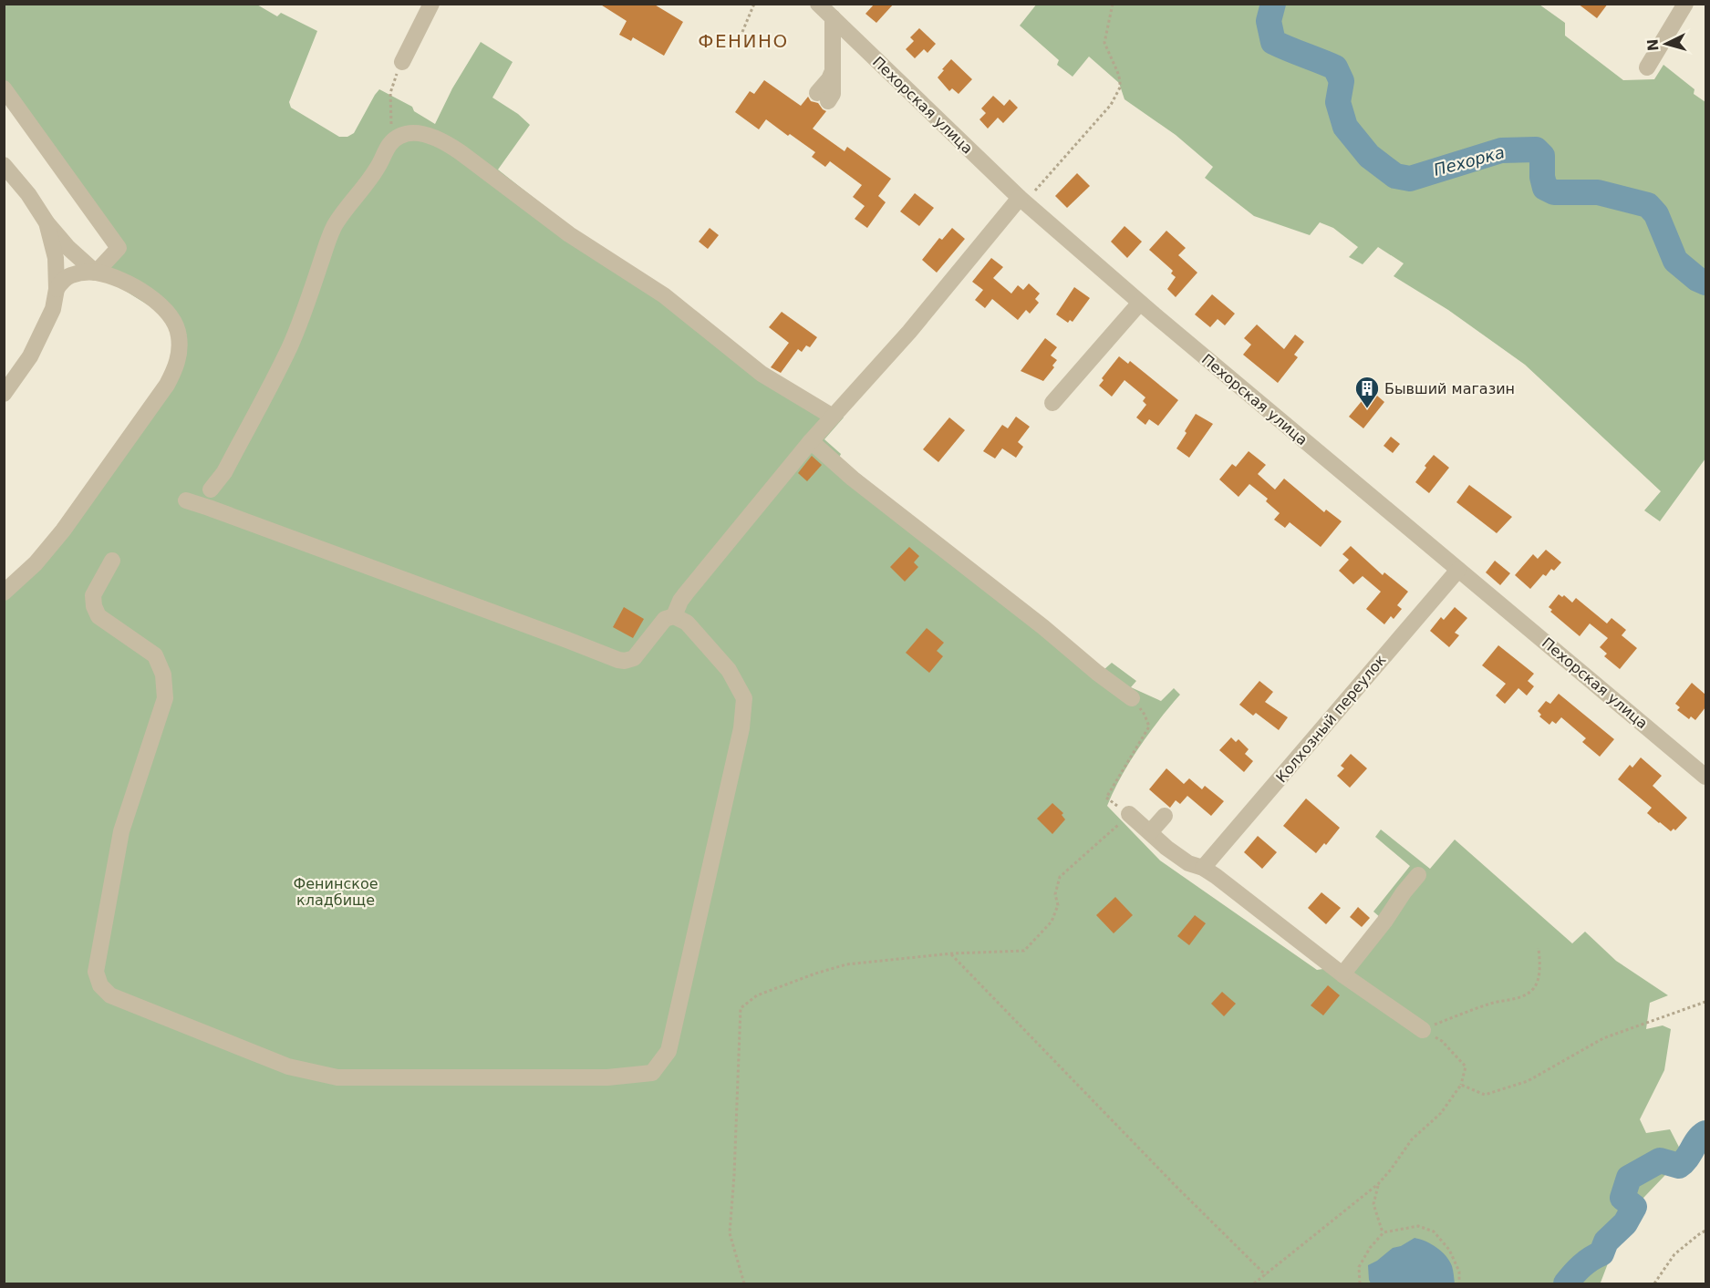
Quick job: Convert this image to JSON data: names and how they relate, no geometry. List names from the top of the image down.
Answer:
{
  "streets": {
    "street": ["Пехорская улица", "Колхозный переулок"]
  },
  "crossings": [
    ["Пехорская улица", "Колхозный переулок"]
  ],
  "districts": ["ФЕНИНО"],
  "water": ["Пехорка"],
  "parks": ["Фенинское кладбище"],
  "places": {
    "building": ["Бывший магазин"]
  },
  "north": "left"
}
